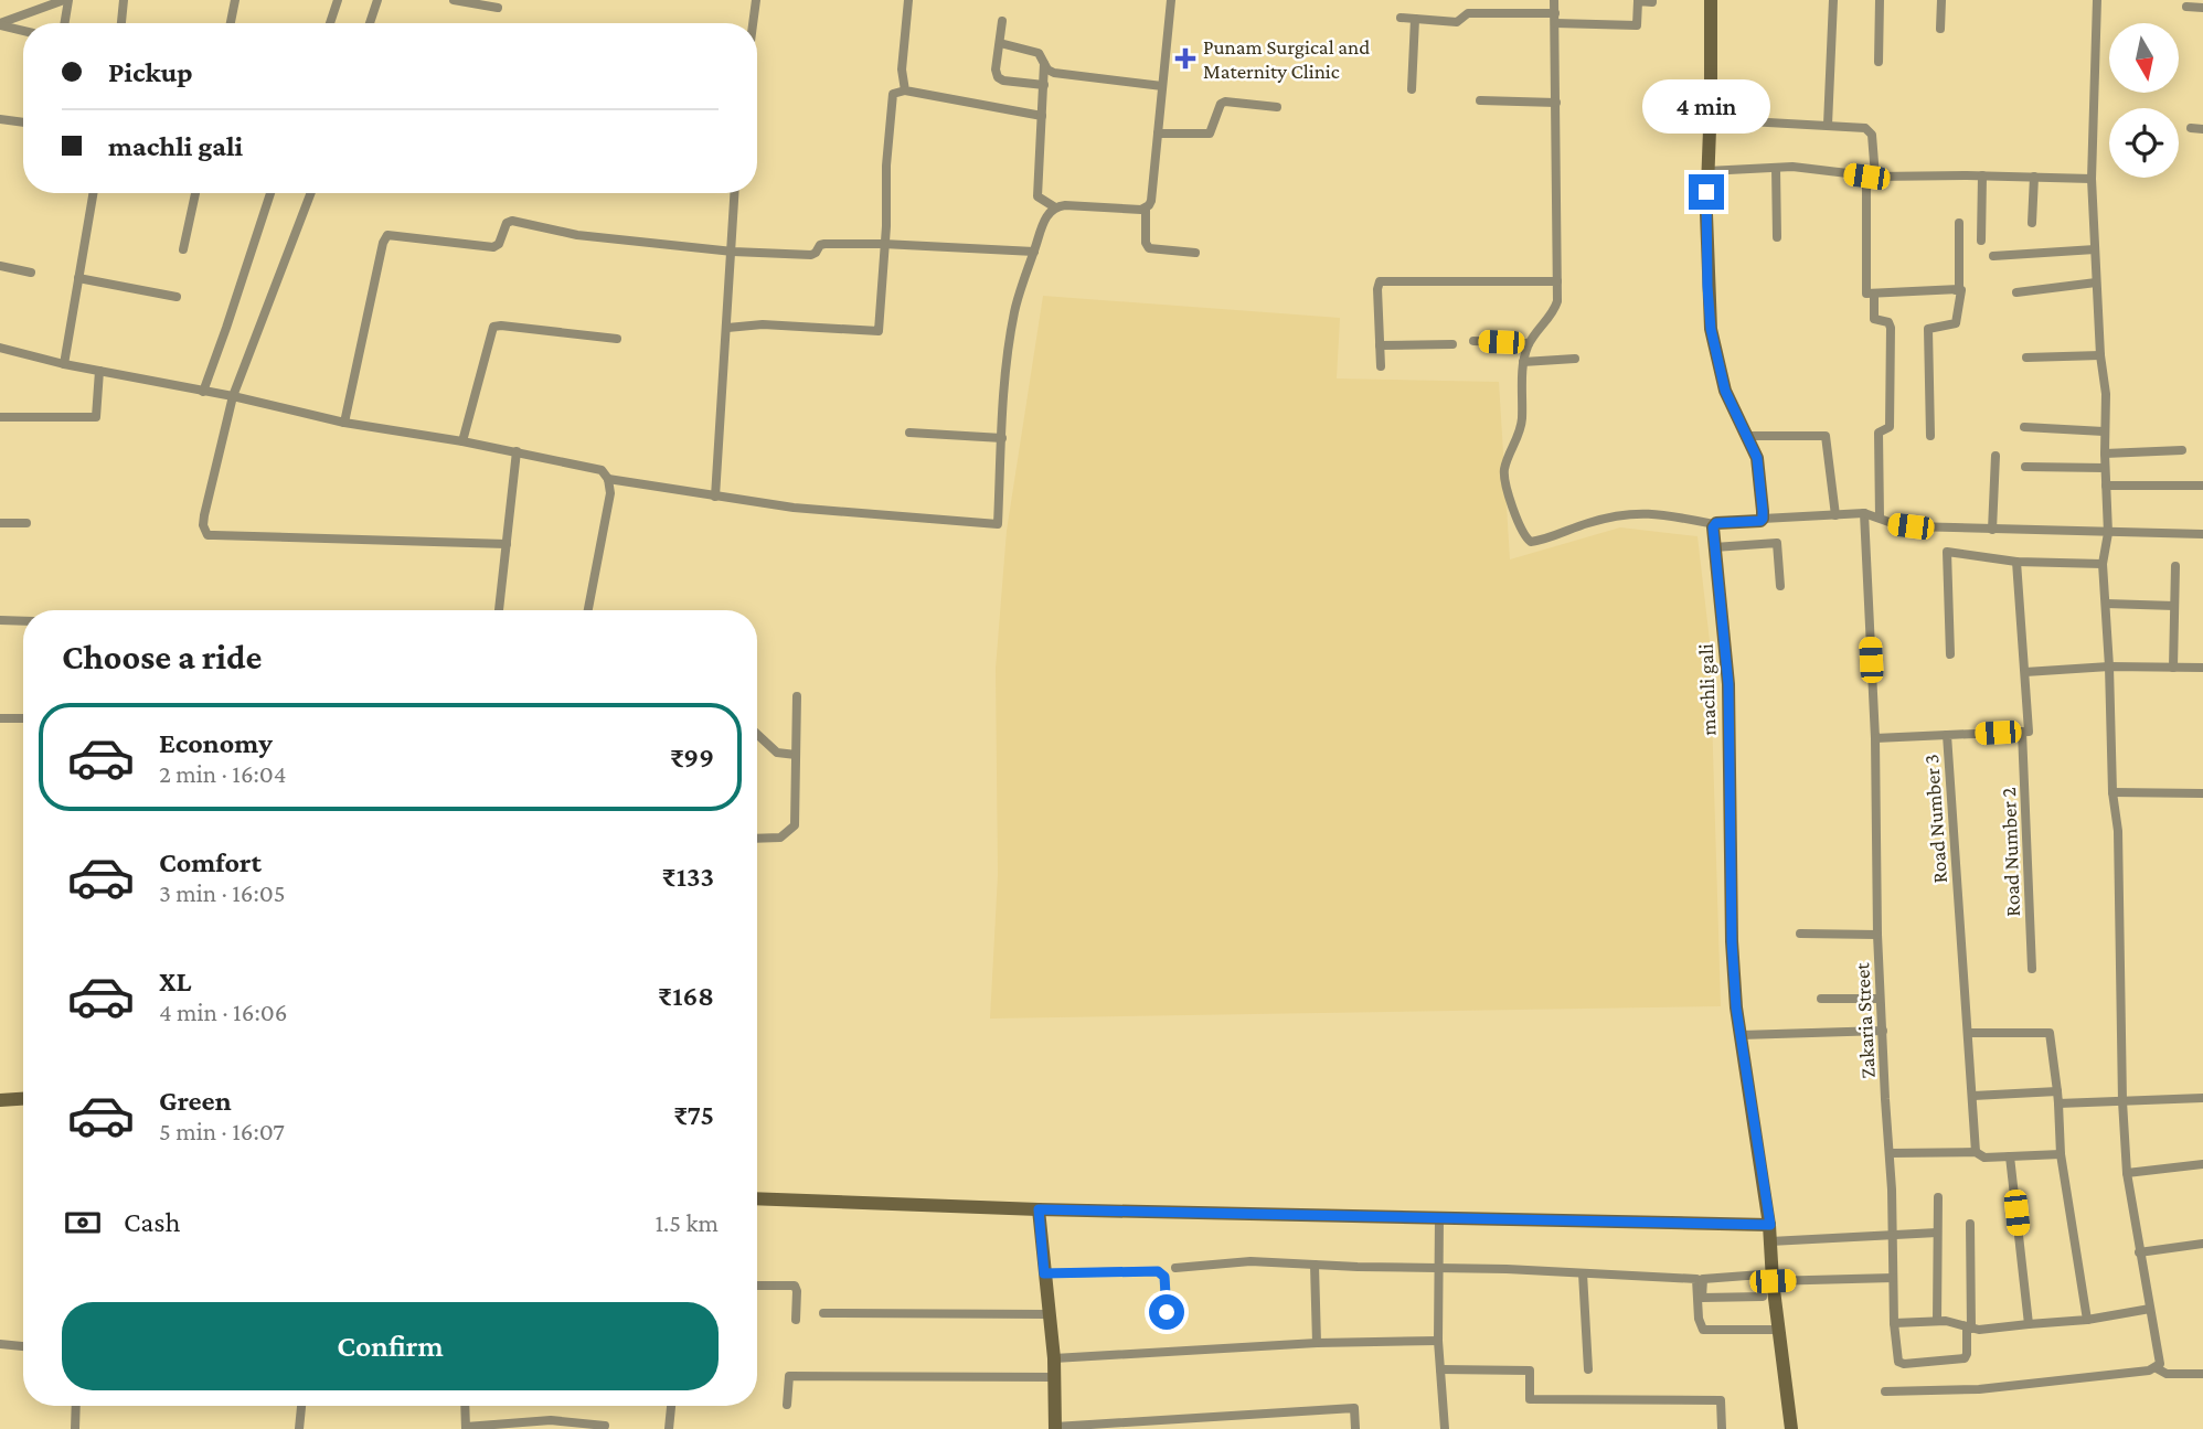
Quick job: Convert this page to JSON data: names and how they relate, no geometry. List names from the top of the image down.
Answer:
{
  "streets": {
    "street": [
      "machli gali",
      "Road Number 3",
      "Road Number 2",
      "Zakaria Street"
    ]
  },
  "crossings": [
    ["Road Number 3", "Road Number 2"]
  ],
  "places": {
    "health": ["Punam Surgical and Maternity Clinic"]
  },
  "north": "bottom",
  "page": {
    "banner": ["Pickup", "machli gali"],
    "bubble": "4 min",
    "heading": "Choose a ride",
    "list": [
      {
        "name": "Economy",
        "note": "2 min · 16:04",
        "value": "₹99"
      },
      {
        "name": "Comfort",
        "note": "3 min · 16:05",
        "value": "₹133"
      },
      {
        "name": "XL",
        "note": "4 min · 16:06",
        "value": "₹168"
      },
      {
        "name": "Green",
        "note": "5 min · 16:07",
        "value": "₹75"
      }
    ],
    "pay": ["Cash", "1.5 km"],
    "buttons": "Confirm"
  }
}
